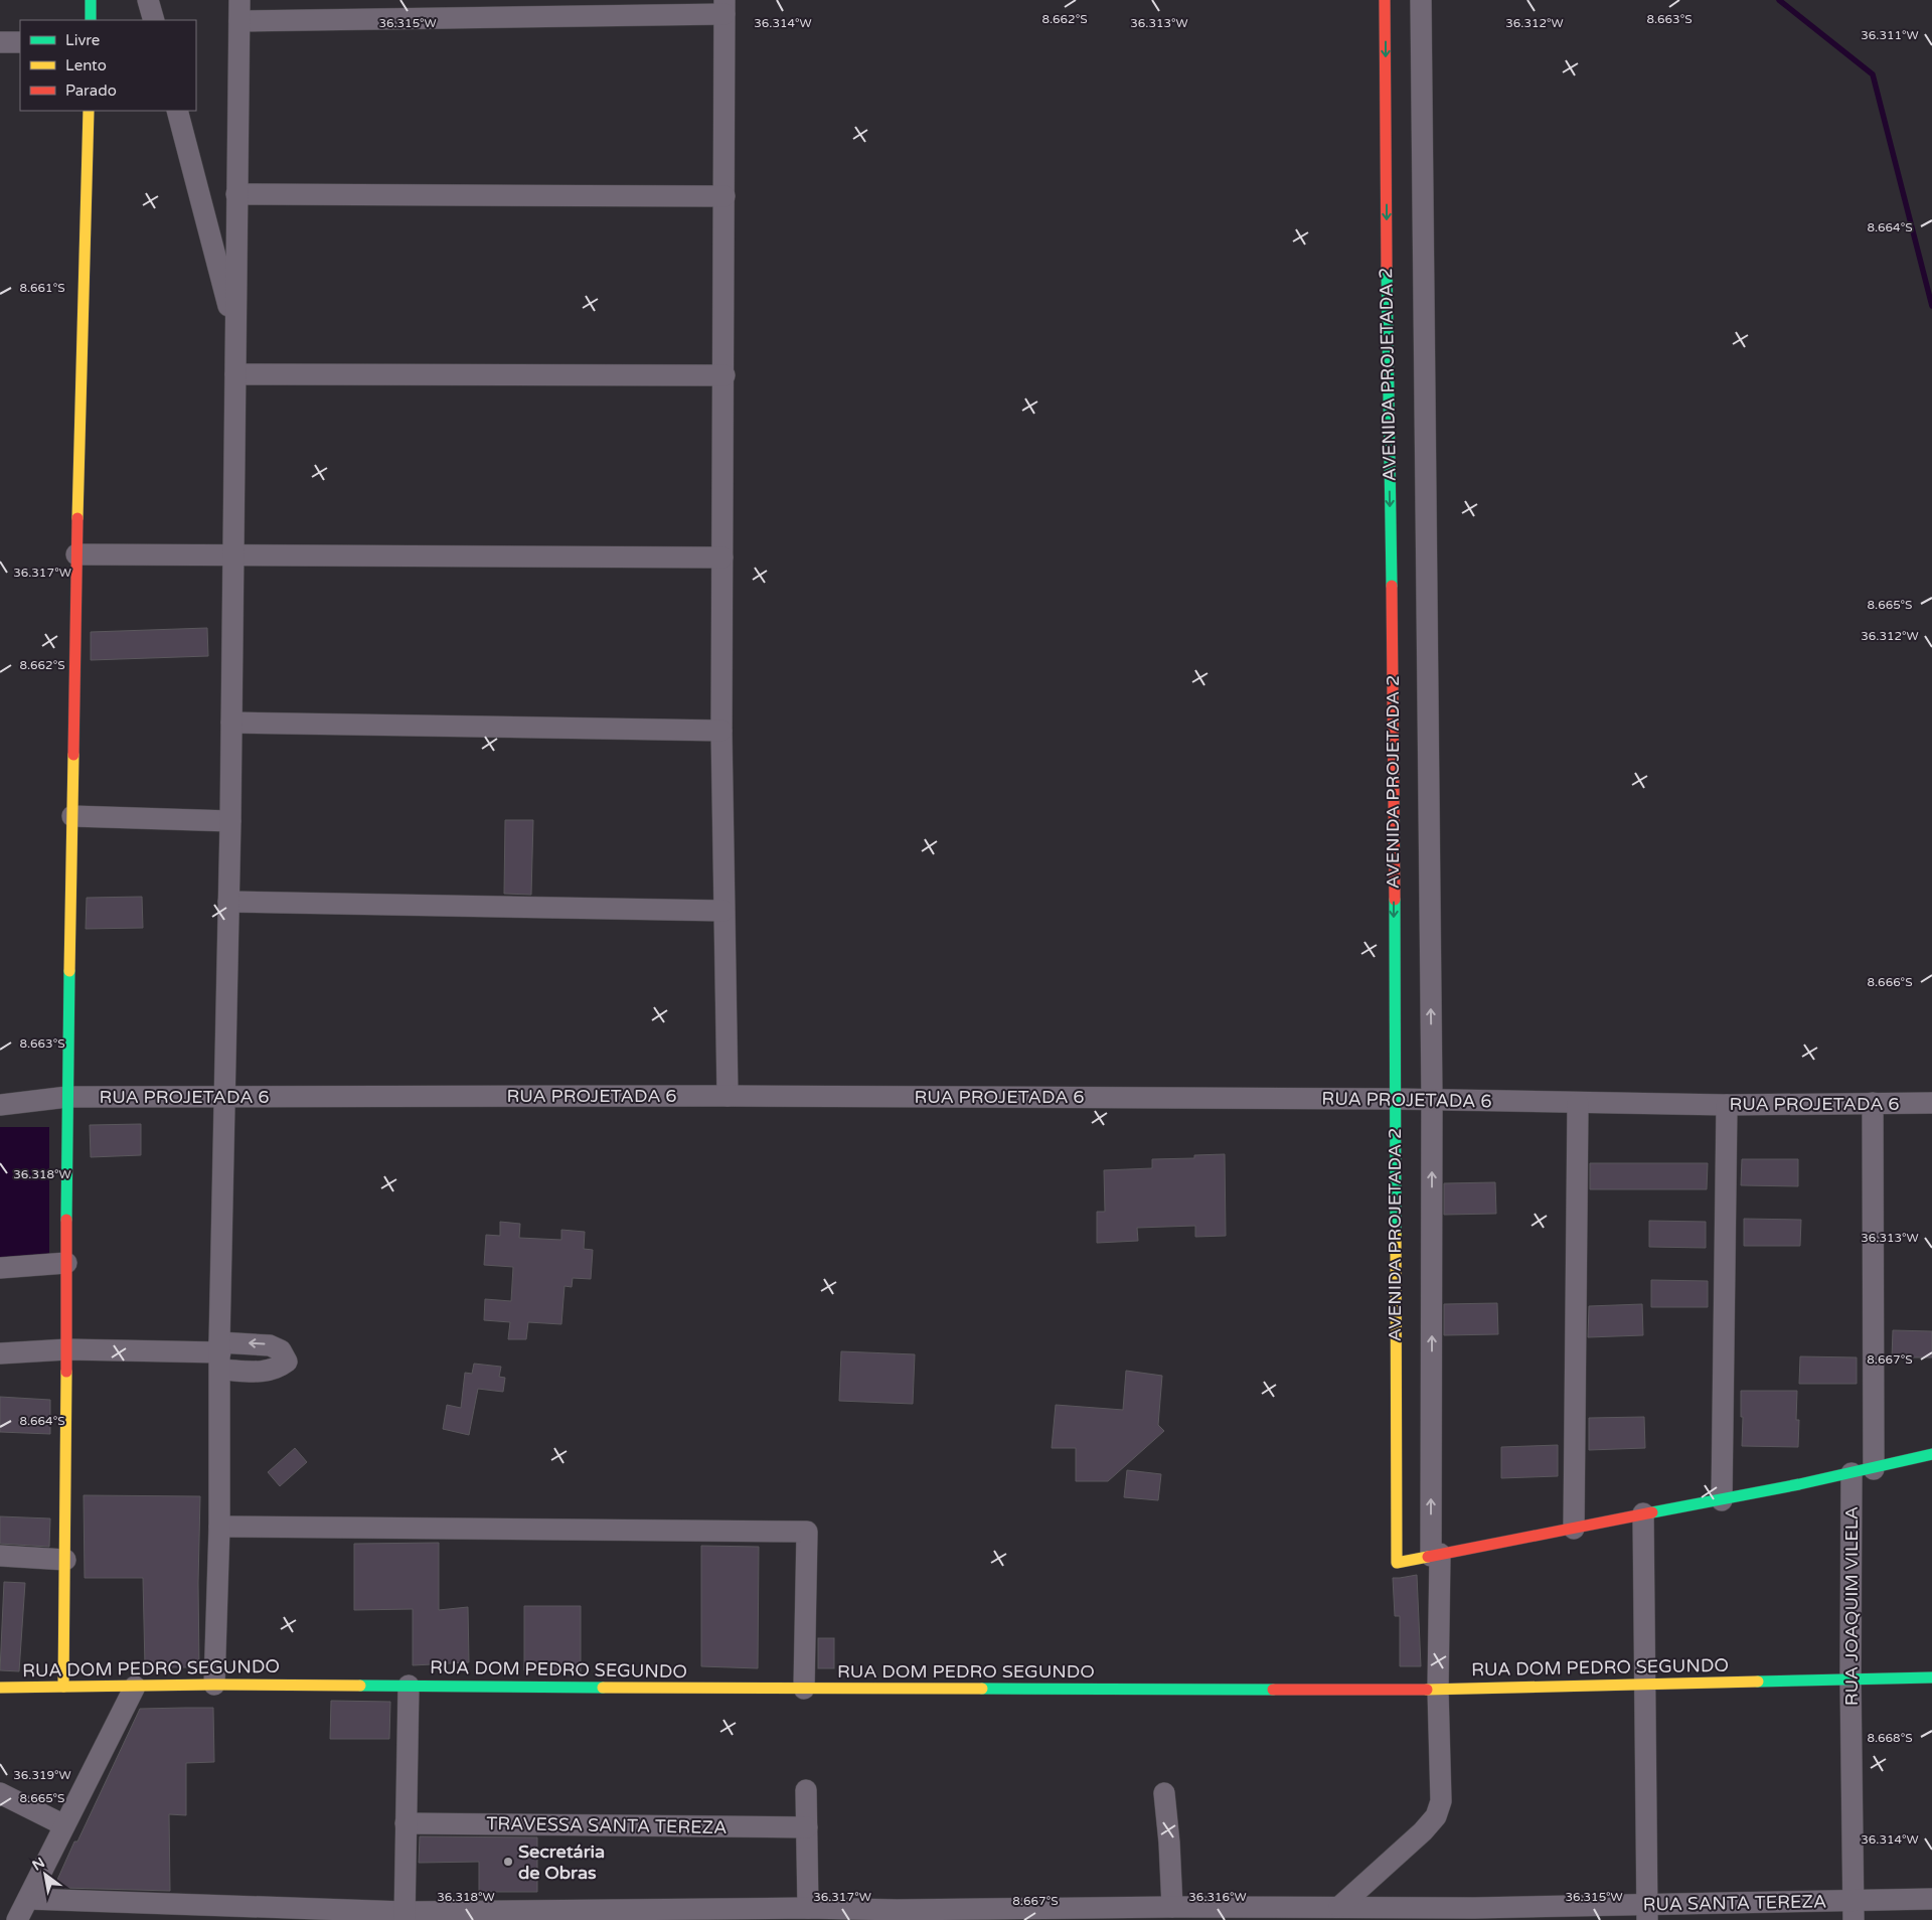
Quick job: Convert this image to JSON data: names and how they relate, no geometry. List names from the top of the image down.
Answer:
{
  "streets": {
    "street": [
      "AVENIDA PROJETADA 2",
      "RUA PROJETADA 6",
      "RUA JOAQUIM VILELA",
      "RUA DOM PEDRO SEGUNDO",
      "TRAVESSA SANTA TEREZA",
      "RUA SANTA TEREZA"
    ]
  },
  "crossings": [
    ["AVENIDA PROJETADA 2", "RUA PROJETADA 6"],
    ["AVENIDA PROJETADA 2", "RUA DOM PEDRO SEGUNDO"],
    ["AVENIDA PROJETADA 2", "RUA SANTA TEREZA"],
    ["RUA JOAQUIM VILELA", "RUA DOM PEDRO SEGUNDO"],
    ["RUA JOAQUIM VILELA", "RUA SANTA TEREZA"]
  ],
  "places": ["Secretária de Obras"],
  "legend": ["Livre", "Lento", "Parado"],
  "north": "top left",
  "coordinates": [
    "8.662°S",
    "8.663°S",
    "36.315°W",
    "36.314°W",
    "36.313°W",
    "36.312°W",
    "36.311°W",
    "8.664°S",
    "8.661°S",
    "36.317°W",
    "8.665°S",
    "8.666°S",
    "36.318°W",
    "8.667°S",
    "8.668°S",
    "36.319°W",
    "36.316°W"
  ]
}
